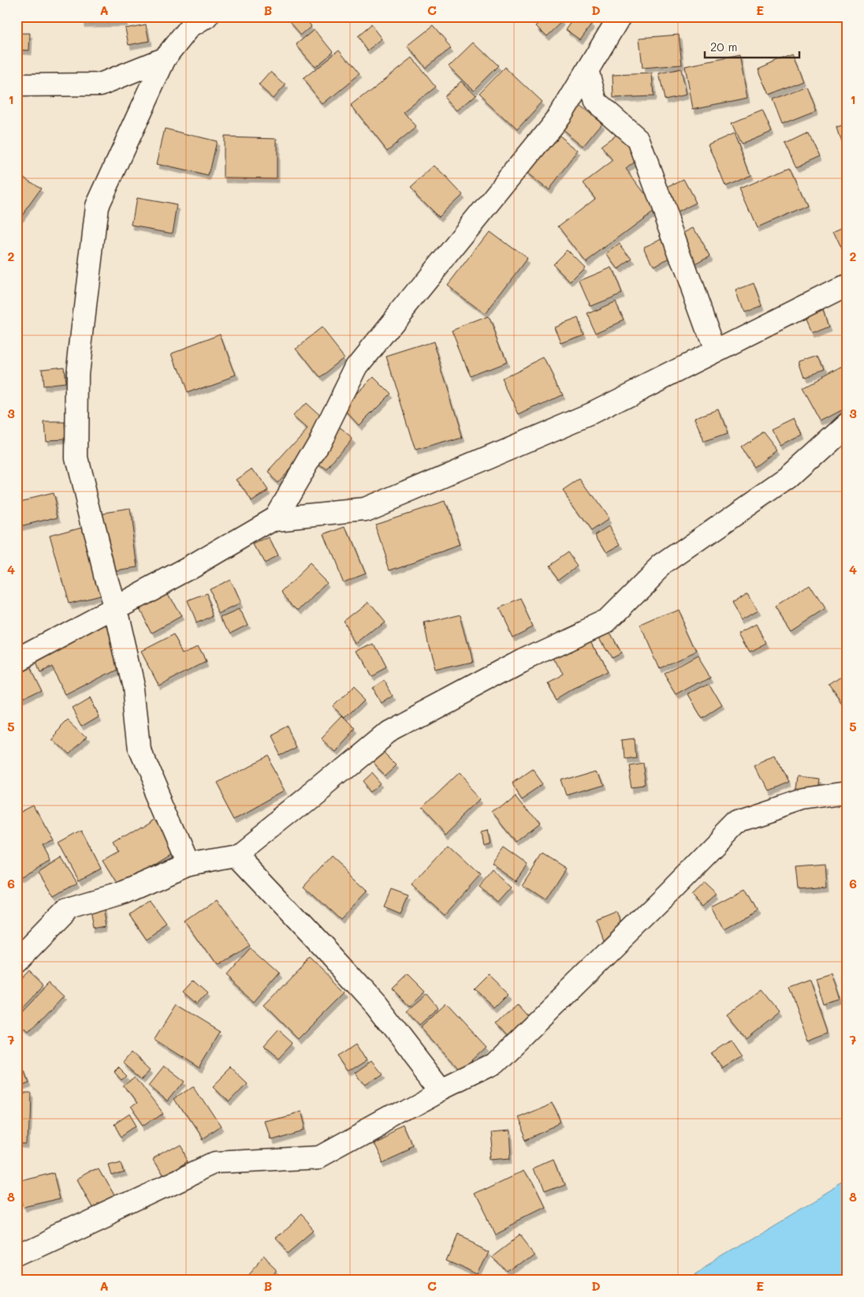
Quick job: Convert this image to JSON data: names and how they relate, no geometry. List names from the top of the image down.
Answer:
{
  "scale_bar": "20 m",
  "grid": {
    "columns": [
      "A",
      "B",
      "C",
      "D",
      "E"
    ],
    "rows": [
      "1",
      "2",
      "3",
      "4",
      "5",
      "6",
      "7",
      "8"
    ]
  }
}
